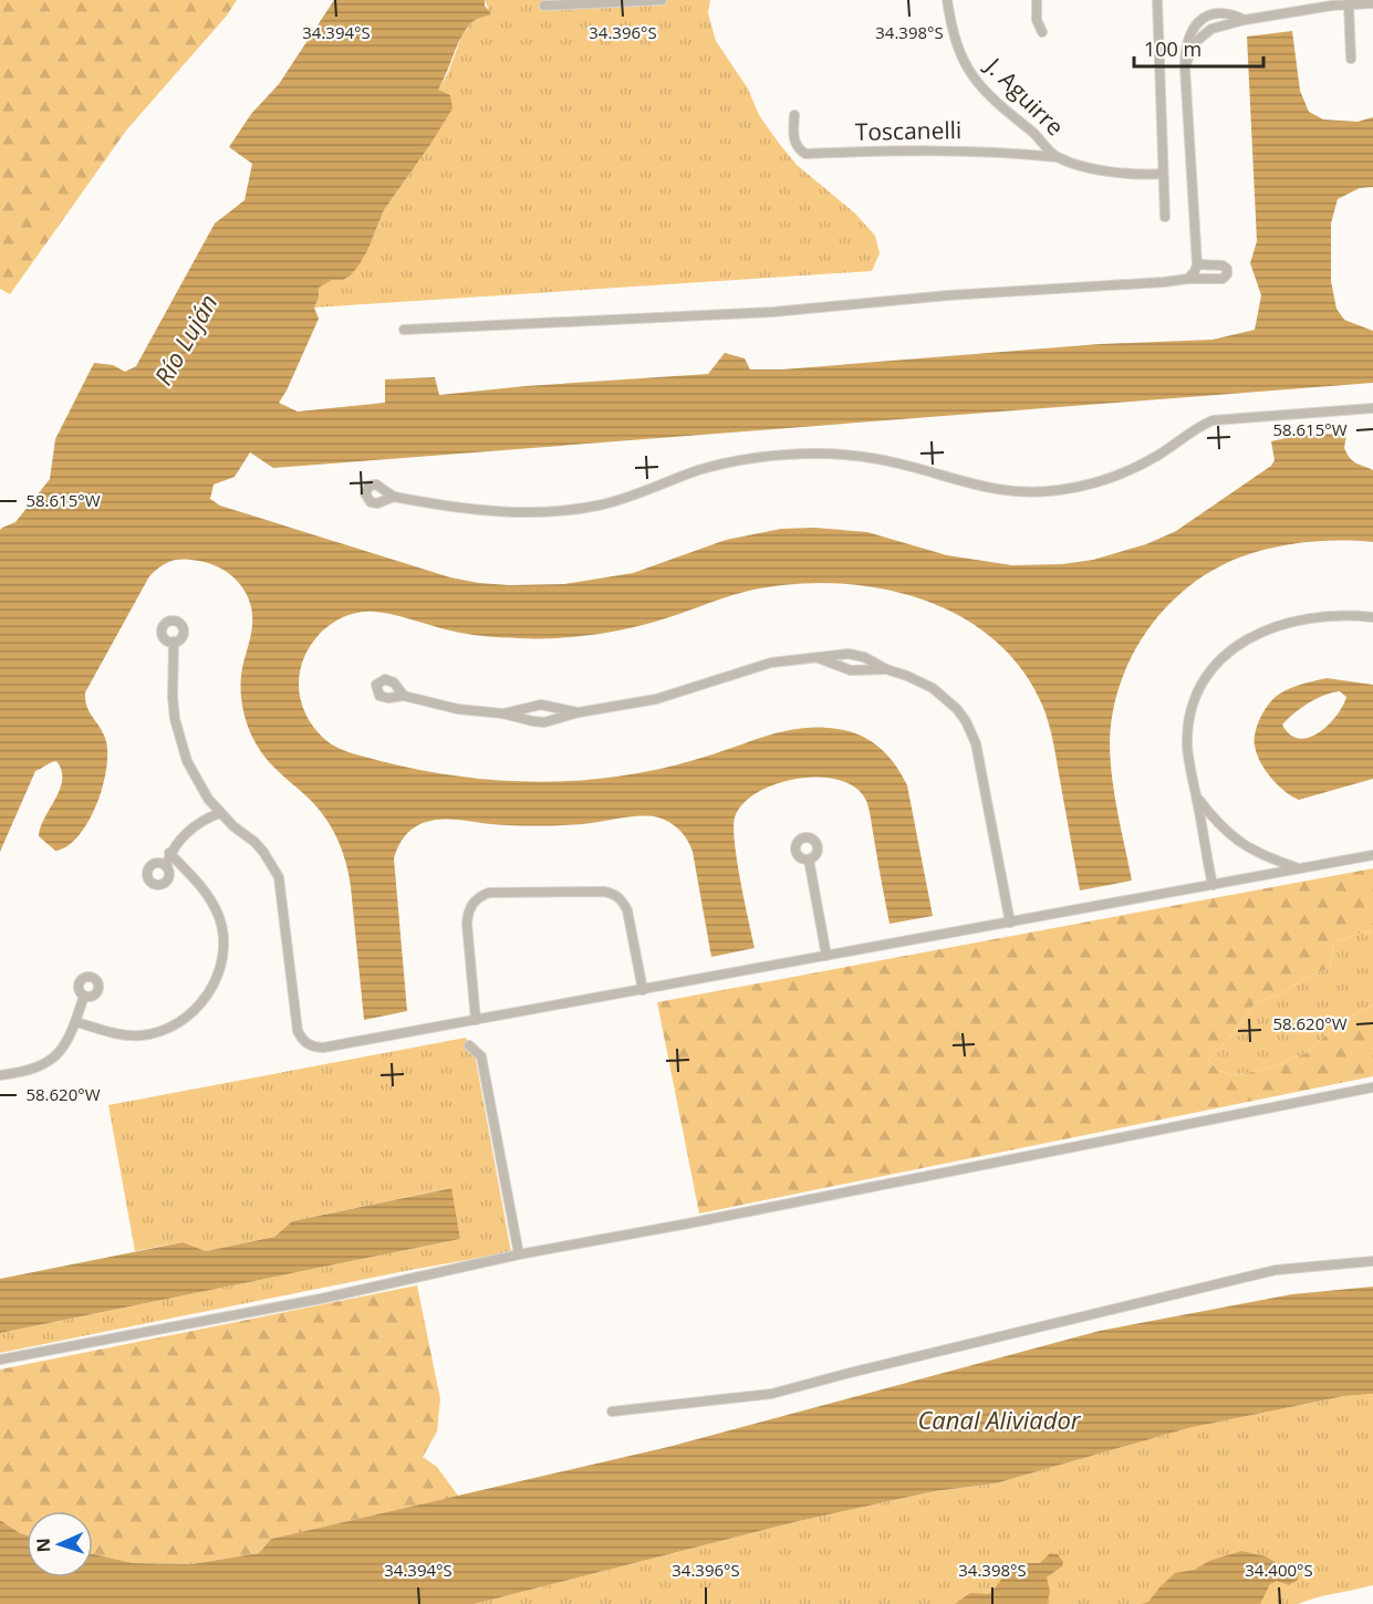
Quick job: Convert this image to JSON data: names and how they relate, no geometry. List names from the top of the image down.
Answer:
{
  "streets": {
    "street": ["J. Aguirre", "Toscanelli"]
  },
  "crossings": [
    ["J. Aguirre", "Toscanelli"]
  ],
  "water": ["Río Luján", "Canal Aliviador"],
  "scale_bar": "100 m",
  "north": "left",
  "coordinates": [
    "34.394°S",
    "34.396°S",
    "34.398°S",
    "58.615°W",
    "58.620°W",
    "34.400°S"
  ]
}
